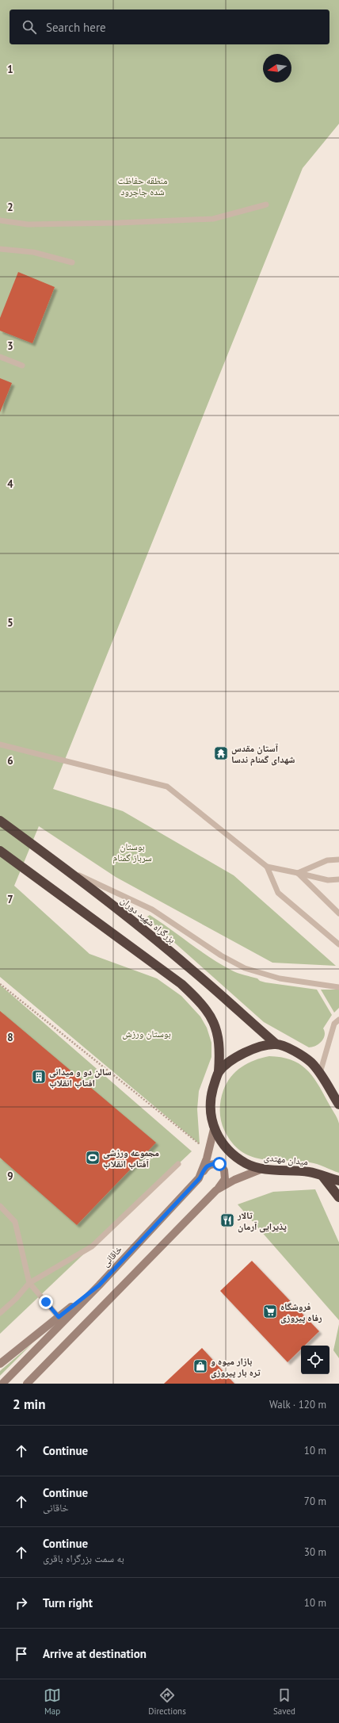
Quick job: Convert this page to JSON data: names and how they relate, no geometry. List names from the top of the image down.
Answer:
{
  "streets": {
    "highway": ["بزرگراه شهید دوران", "میدان مهتدی"],
    "main road": ["خاقانی"]
  },
  "crossings": [
    ["میدان مهتدی", "خاقانی"]
  ],
  "parks": ["منطقه حفاظت شده جاجرود", "بوستان سرباز گمنام", "بوستان ورزش"],
  "places": {
    "temple": ["آستان مقدس شهدای گمنام ندسا"],
    "building": ["سالن دو و میدانی افتاب انقلاب"],
    "sports": ["مجموعه ورزشی آفتاب انقلاب"],
    "restaurant": ["تالار پذیرایی آرمان"],
    "supermarket": ["فروشگاه رفاه پیروزی"],
    "shop": ["بازار میوه و تره بار پیروزی"]
  },
  "north": "left",
  "page": {
    "search": "Search here",
    "heading": ["2 min", "Walk · 120 m"],
    "list": [
      ["Continue", "10 m"],
      ["Continue", "خاقانی", "70 m"],
      ["Continue", "به سمت بزرگراه باقری", "30 m"],
      ["Turn right", "10 m"],
      "Arrive at destination"
    ],
    "nav": ["Map", "Directions", "Saved"]
  },
  "grid": {
    "rows": [
      "1",
      "2",
      "3",
      "4",
      "5",
      "6",
      "7",
      "8",
      "9"
    ]
  }
}
